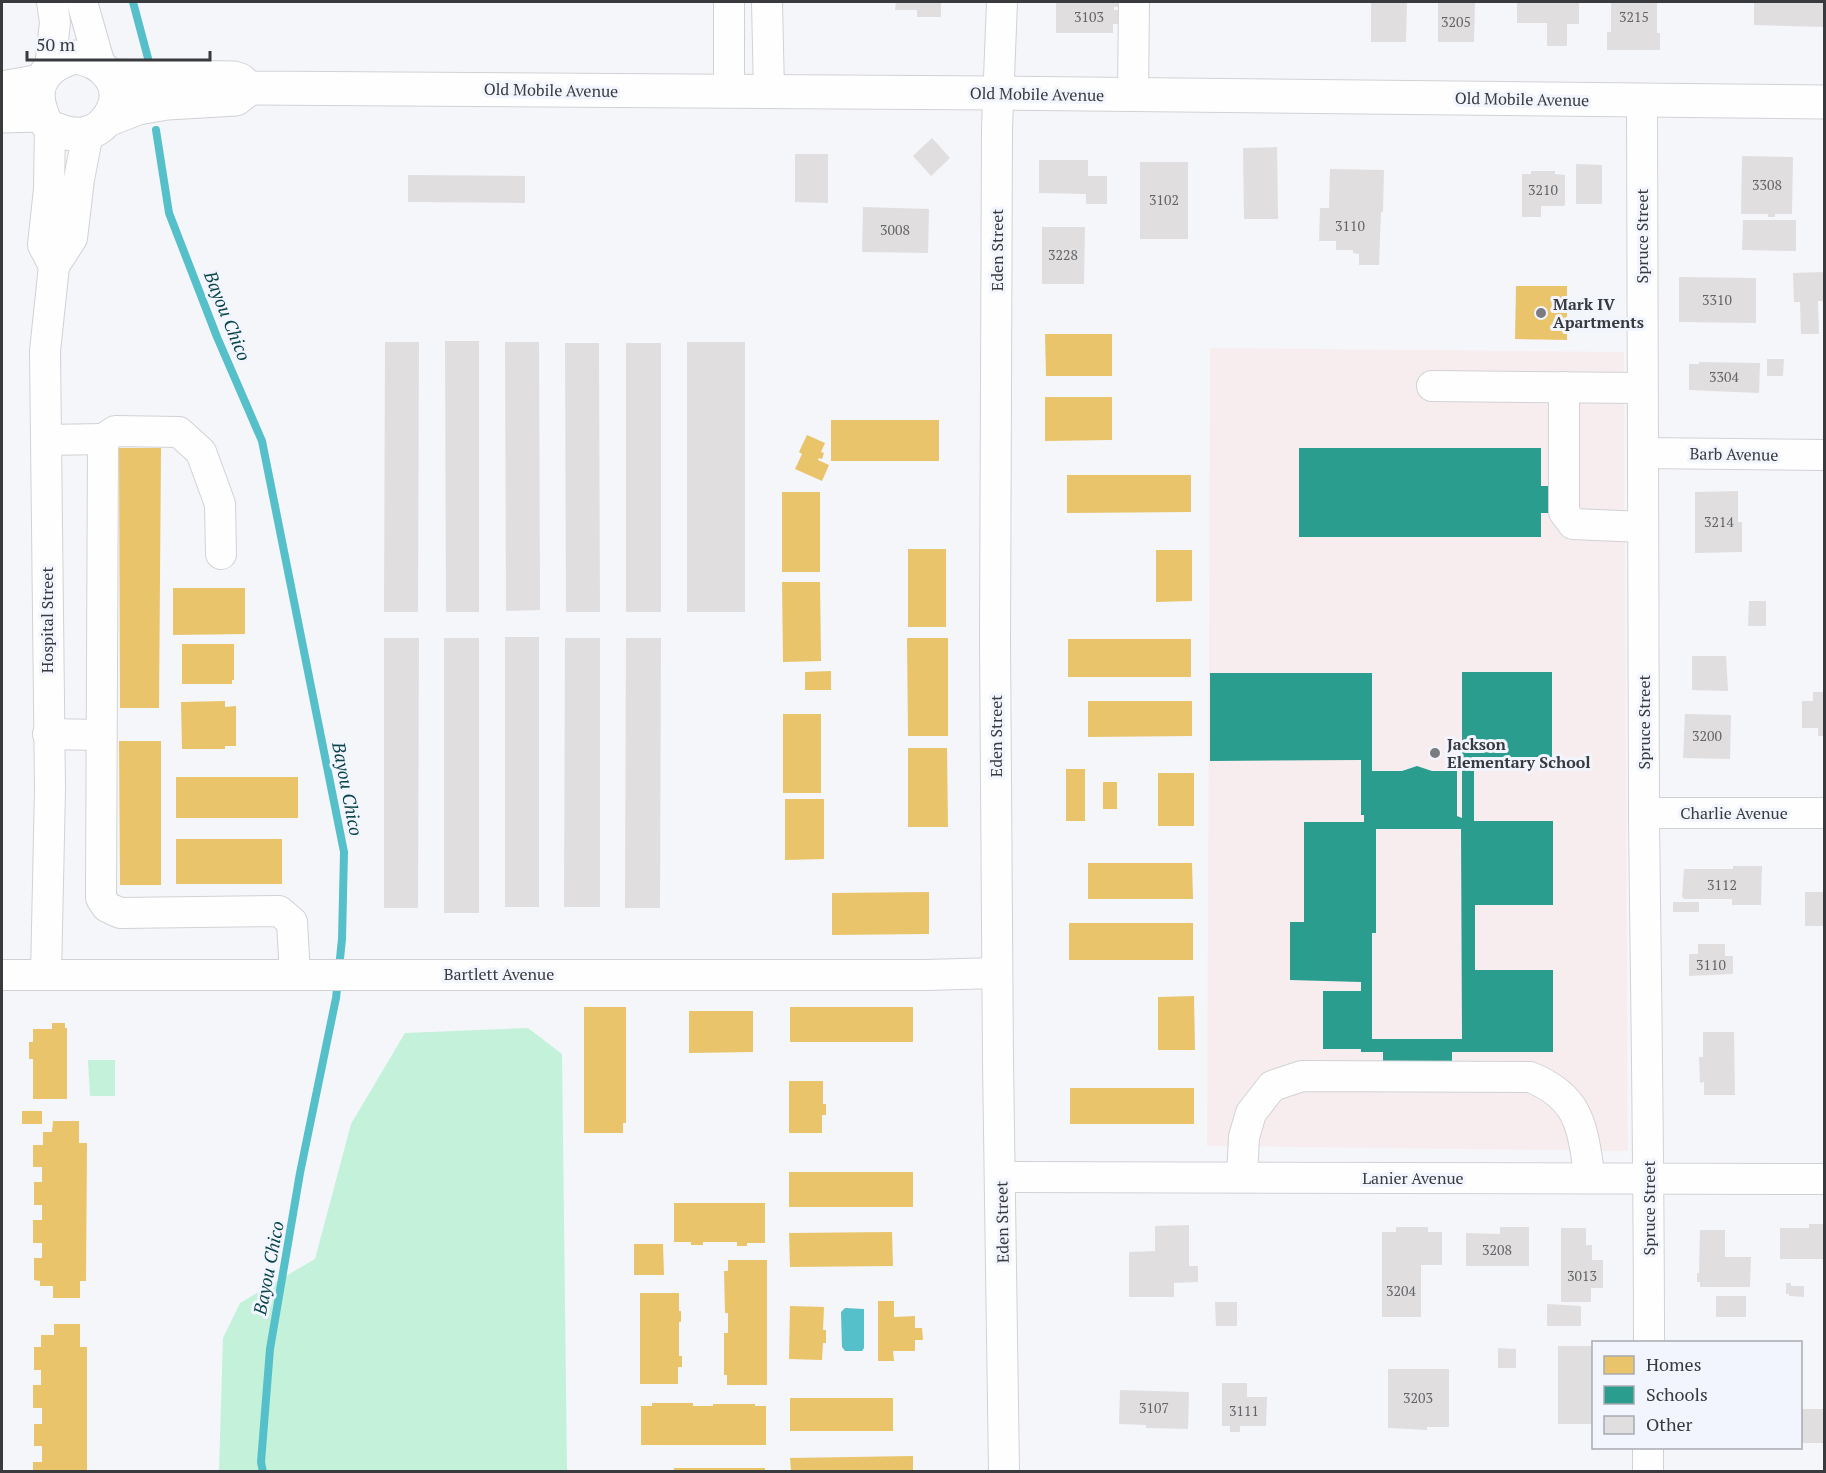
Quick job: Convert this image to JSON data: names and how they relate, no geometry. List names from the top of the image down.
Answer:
{
  "streets": {
    "main road": ["Old Mobile Avenue"],
    "street": [
      "Spruce Street",
      "Eden Street",
      "Barb Avenue",
      "Hospital Street",
      "Charlie Avenue",
      "Bartlett Avenue",
      "Lanier Avenue"
    ]
  },
  "crossings": [
    ["Old Mobile Avenue", "Spruce Street"],
    ["Old Mobile Avenue", "Eden Street"],
    ["Old Mobile Avenue", "Hospital Street"],
    ["Spruce Street", "Barb Avenue"],
    ["Spruce Street", "Charlie Avenue"],
    ["Spruce Street", "Lanier Avenue"],
    ["Eden Street", "Bartlett Avenue"],
    ["Eden Street", "Lanier Avenue"],
    ["Hospital Street", "Bartlett Avenue"]
  ],
  "water": ["Bayou Chico"],
  "places": ["Mark IV Apartments", "Jackson Elementary School"],
  "house_numbers": [
    "3103",
    "3215",
    "3205",
    "3308",
    "3210",
    "3102",
    "3110",
    "3008",
    "3228",
    "3310",
    "3304",
    "3214",
    "3200",
    "3112",
    "3110",
    "3208",
    "3013",
    "3204",
    "3203",
    "3107",
    "3111"
  ],
  "legend": ["Homes", "Schools", "Other"],
  "scale_bar": "50 m"
}
